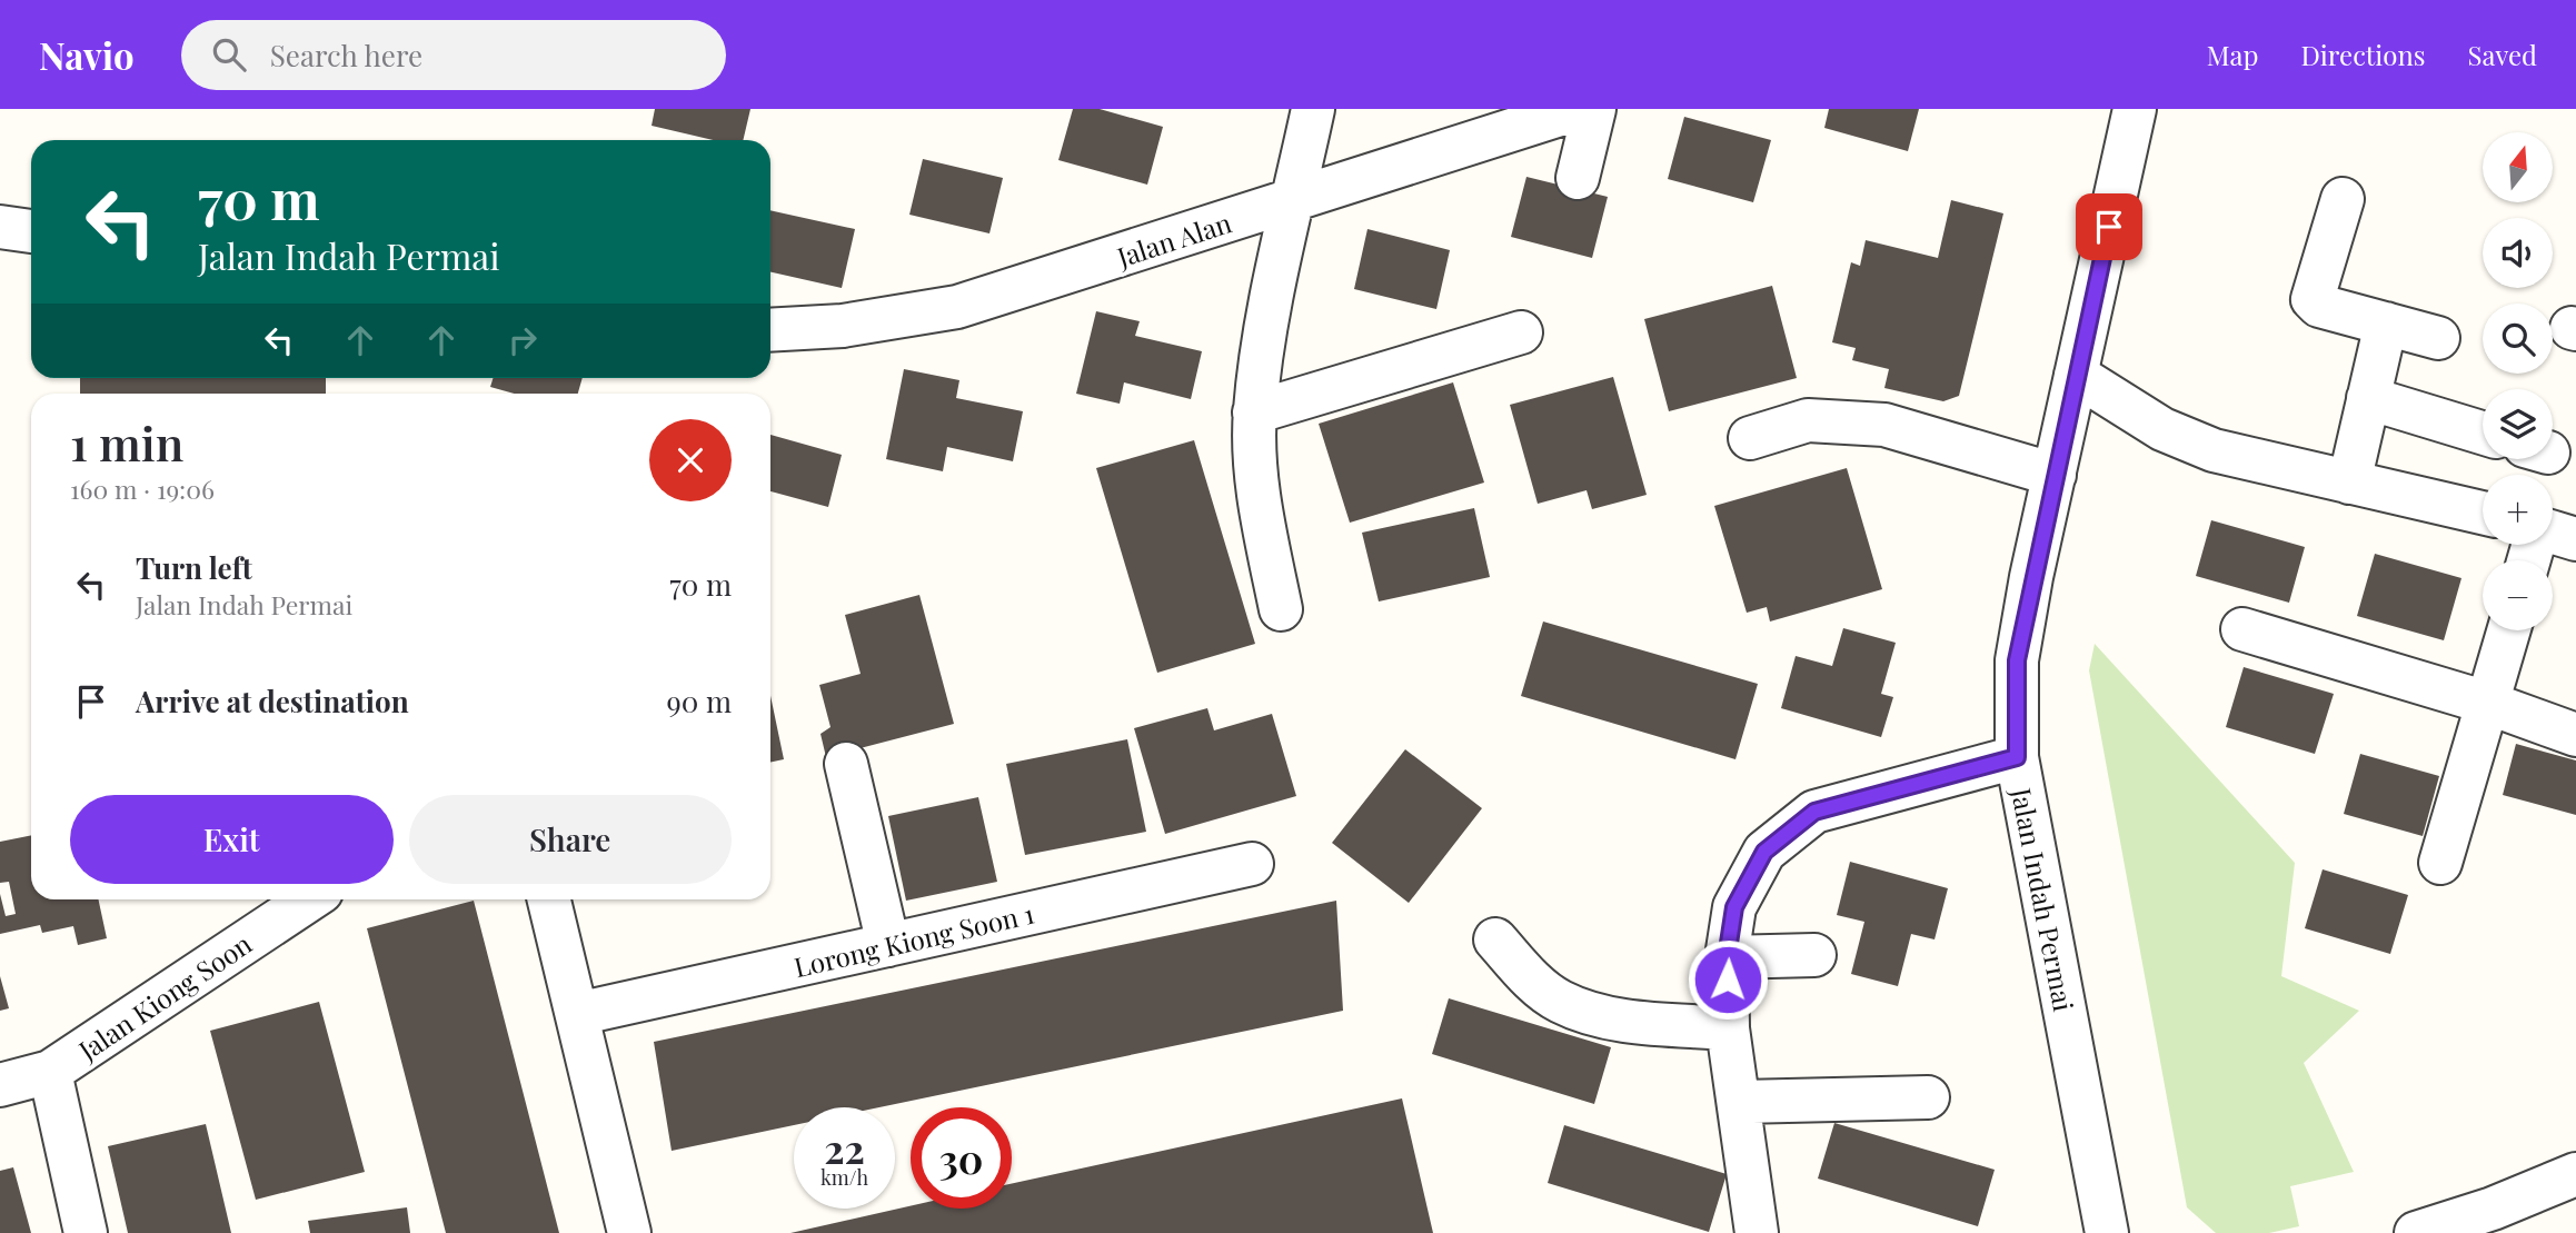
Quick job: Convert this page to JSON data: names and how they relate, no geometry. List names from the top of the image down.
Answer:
{
  "streets": {
    "street": [
      "Jalan Alan",
      "Jalan Indah Permai",
      "Lorong Kiong Soon 1",
      "Jalan Kiong Soon"
    ]
  },
  "north": "top",
  "page": {
    "header": "Navio",
    "search": "Search here",
    "nav": ["Map", "Directions", "Saved"],
    "map_buttons": ["+", "−"],
    "turn": ["70 m", "Jalan Indah Permai"],
    "heading": ["1 min", "160 m · 19:06"],
    "list": [
      {
        "name": "Turn left",
        "note": "Jalan Indah Permai",
        "value": "70 m"
      },
      {
        "name": "Arrive at destination",
        "value": "90 m"
      }
    ],
    "buttons": ["Exit", "Share"],
    "speed": "22 km/h",
    "limit": "30"
  }
}
